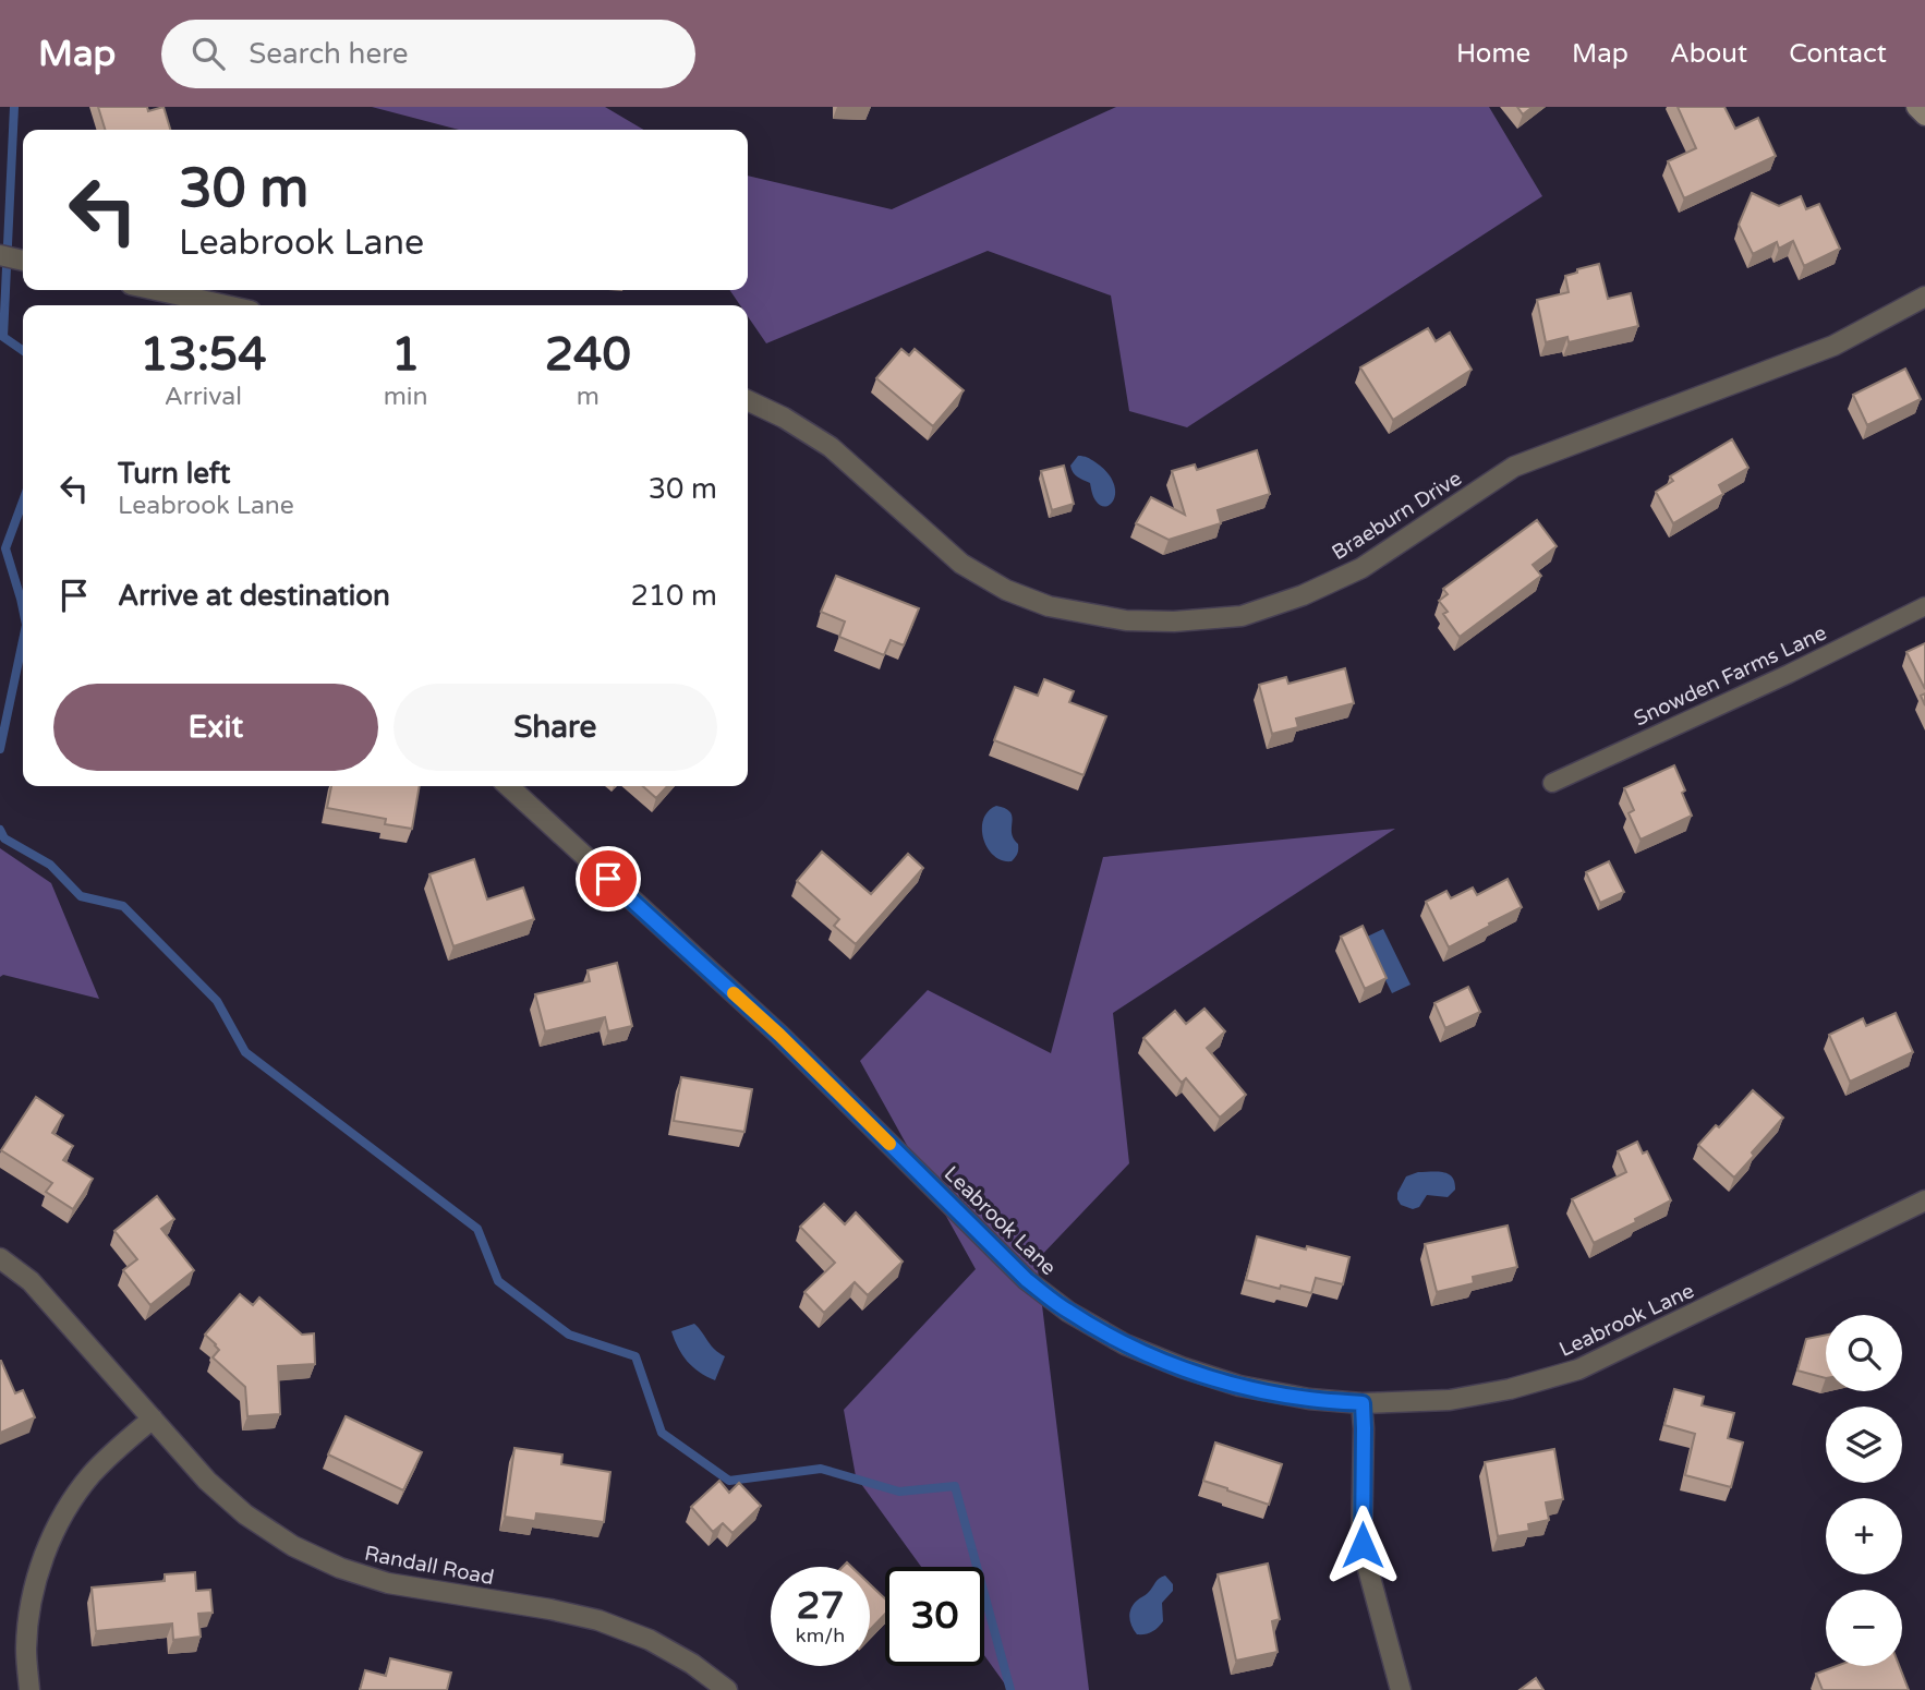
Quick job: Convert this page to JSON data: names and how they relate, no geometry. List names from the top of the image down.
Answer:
{
  "streets": {
    "street": ["Braeburn Drive", "Leabrook Lane", "Randall Road"],
    "lane": ["Snowden Farms Lane"]
  },
  "page": {
    "header": "Map",
    "search": "Search here",
    "nav": [
      "Home",
      "Map",
      "About",
      "Contact"
    ],
    "turn": ["30 m", "Leabrook Lane"],
    "eta": [
      "13:54",
      "Arrival",
      "1",
      "min",
      "240",
      "m"
    ],
    "list": [
      {
        "name": "Turn left",
        "note": "Leabrook Lane",
        "value": "30 m"
      },
      {
        "name": "Arrive at destination",
        "value": "210 m"
      }
    ],
    "buttons": ["Exit", "Share"],
    "map_buttons": ["+", "−"],
    "speed": "27 km/h",
    "limit": "30"
  }
}
